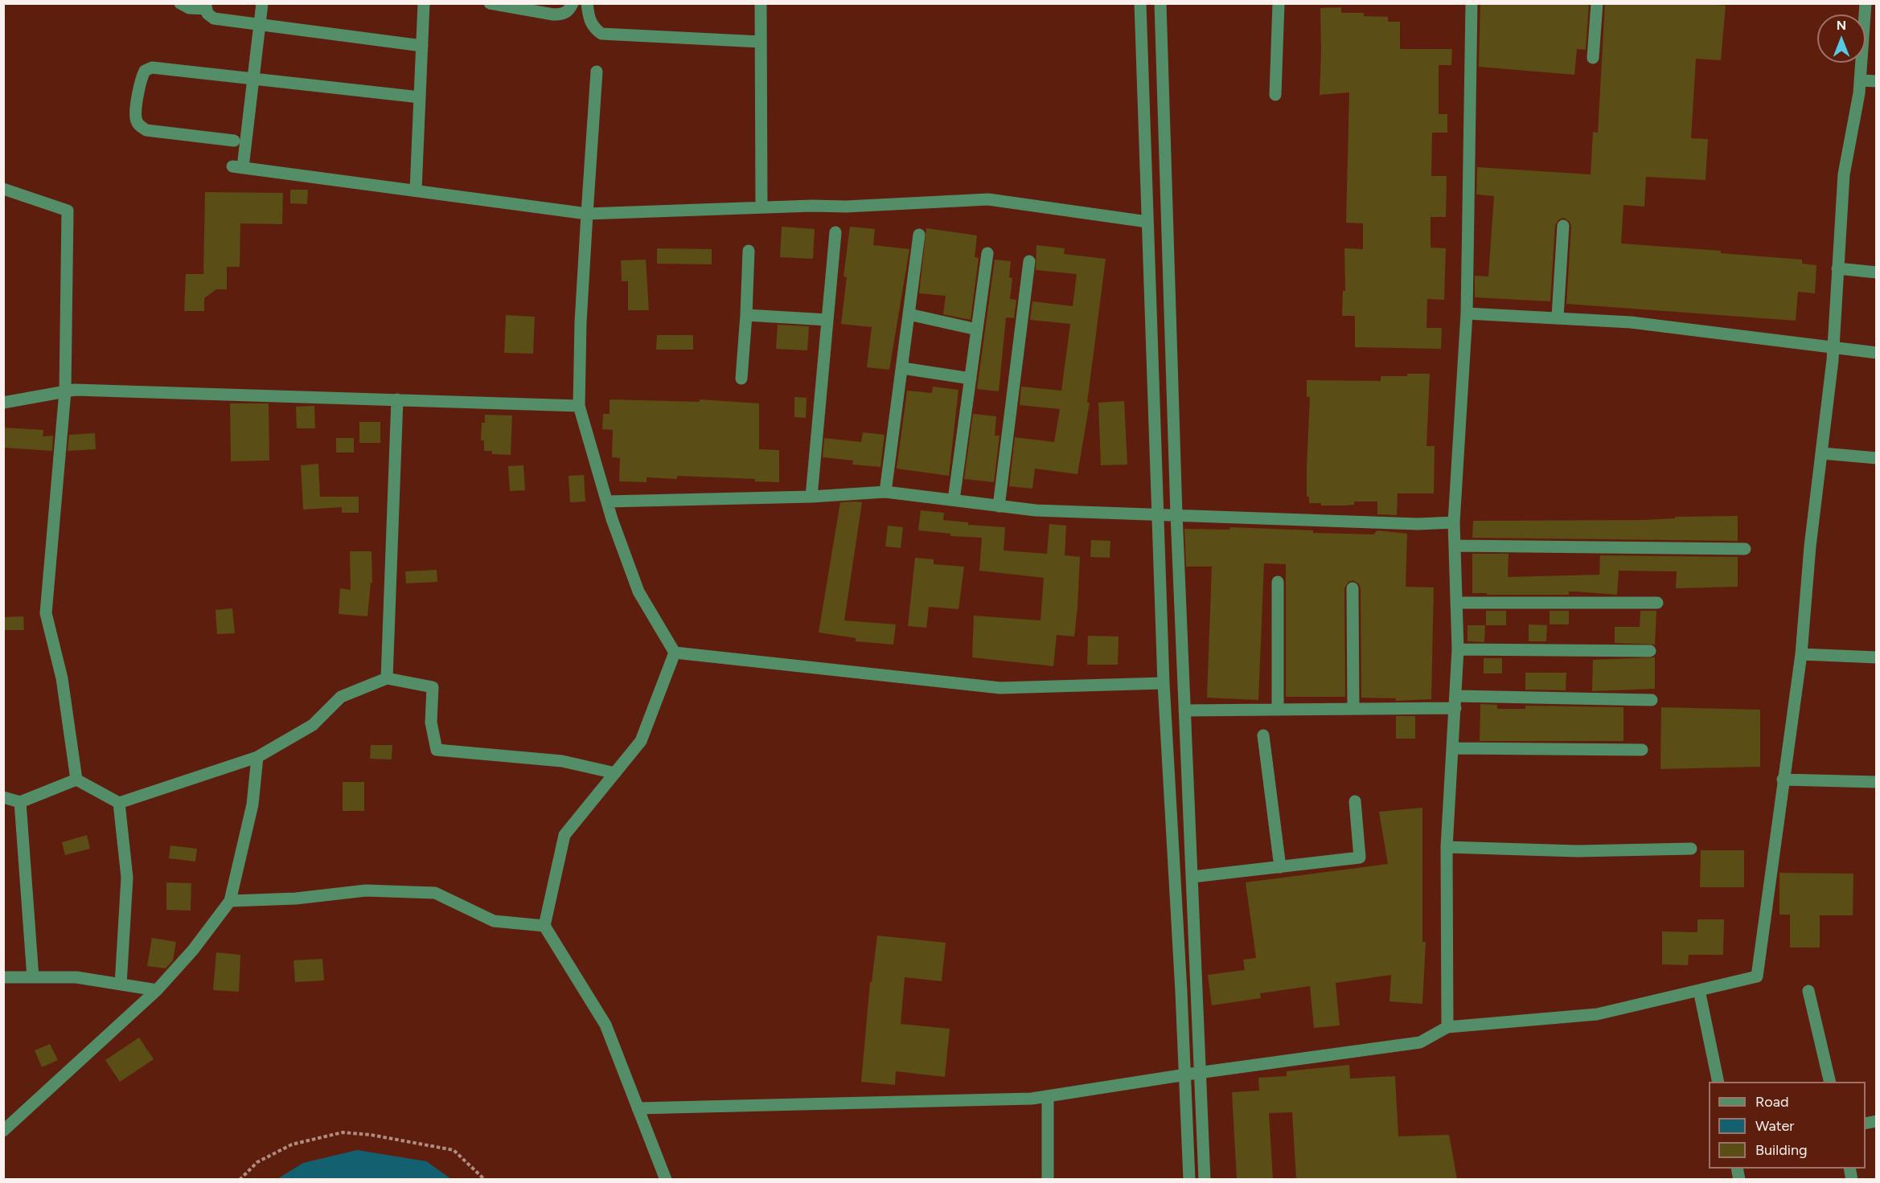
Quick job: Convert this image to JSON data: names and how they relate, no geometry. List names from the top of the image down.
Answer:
{
  "legend": ["Road", "Water", "Building"],
  "north": "top"
}
